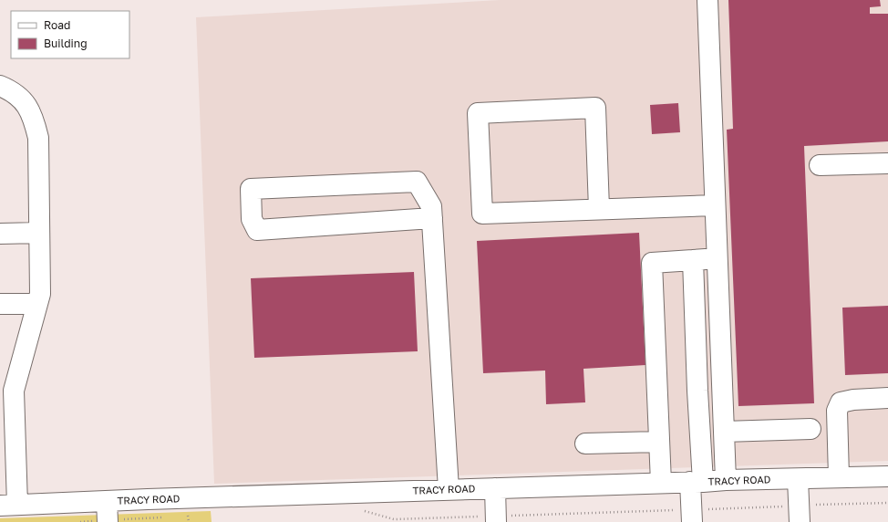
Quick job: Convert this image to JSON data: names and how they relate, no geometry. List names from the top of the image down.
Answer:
{
  "streets": {
    "street": ["TRACY ROAD"]
  },
  "legend": ["Road", "Building"]
}
